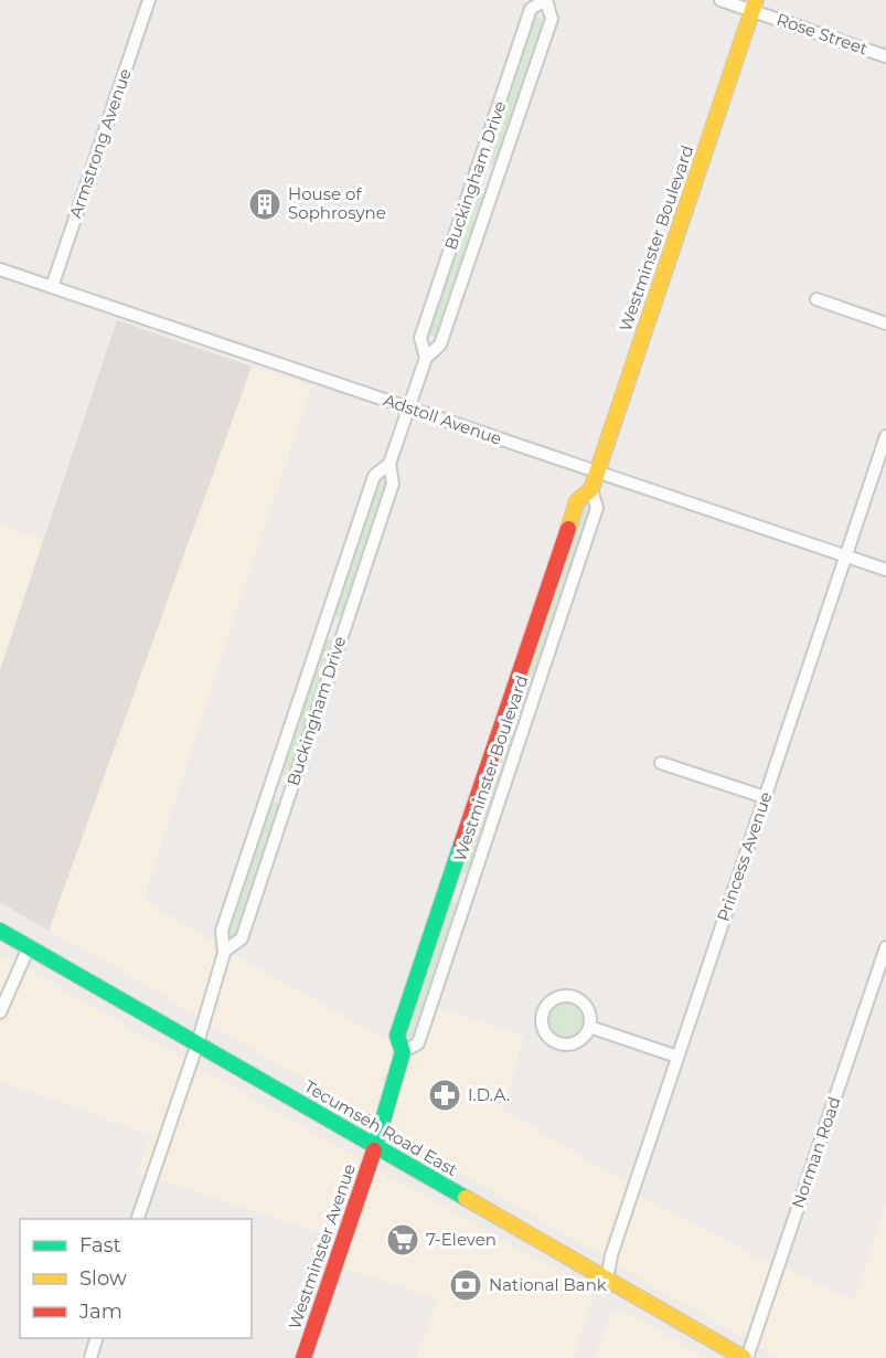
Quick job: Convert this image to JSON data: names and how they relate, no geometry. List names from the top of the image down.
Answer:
{
  "streets": {
    "street": [
      "Rose Street",
      "Armstrong Avenue",
      "Buckingham Drive",
      "Westminster Boulevard",
      "Adstoll Avenue",
      "Princess Avenue",
      "Tecumseh Road East",
      "Norman Road",
      "Westminster Avenue"
    ]
  },
  "crossings": [
    ["Rose Street", "Westminster Boulevard"],
    ["Armstrong Avenue", "Adstoll Avenue"],
    ["Buckingham Drive", "Adstoll Avenue"],
    ["Buckingham Drive", "Tecumseh Road East"],
    ["Westminster Boulevard", "Adstoll Avenue"],
    ["Westminster Boulevard", "Tecumseh Road East"],
    ["Westminster Boulevard", "Westminster Avenue"],
    ["Adstoll Avenue", "Princess Avenue"],
    ["Princess Avenue", "Tecumseh Road East"],
    ["Tecumseh Road East", "Norman Road"],
    ["Tecumseh Road East", "Westminster Avenue"]
  ],
  "places": {
    "building": ["House of Sophrosyne"],
    "pharmacy": ["I.D.A."],
    "supermarket": ["7-Eleven"],
    "bank": ["National Bank"]
  },
  "legend": ["Fast", "Slow", "Jam"]
}
